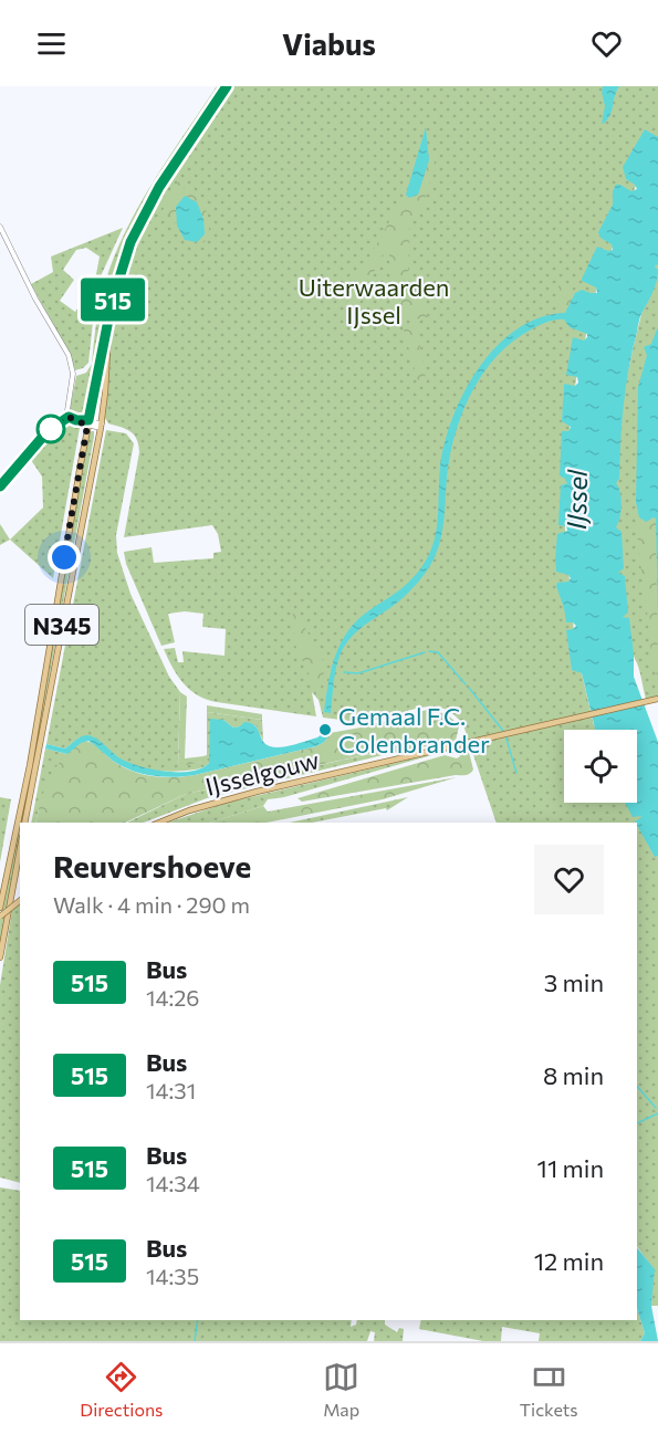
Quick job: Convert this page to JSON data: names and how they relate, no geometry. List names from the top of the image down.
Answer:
{
  "streets": {
    "main road": ["N345", "IJsselgouw"]
  },
  "water": ["IJssel"],
  "parks": ["Uiterwaarden IJssel"],
  "places": ["Gemaal F.C. Colenbrander"],
  "lines": ["bus line 515"],
  "page": {
    "header": "Viabus",
    "on_map": "515",
    "heading": ["Reuvershoeve", "Walk · 4 min · 290 m"],
    "list": [
      {
        "mark": "515",
        "name": "Bus",
        "note": "14:26",
        "value": "3 min"
      },
      {
        "mark": "515",
        "name": "Bus",
        "note": "14:31",
        "value": "8 min"
      },
      {
        "mark": "515",
        "name": "Bus",
        "note": "14:34",
        "value": "11 min"
      },
      {
        "mark": "515",
        "name": "Bus",
        "note": "14:35",
        "value": "12 min"
      }
    ],
    "tabs": ["Directions", "Map", "Tickets"]
  }
}
